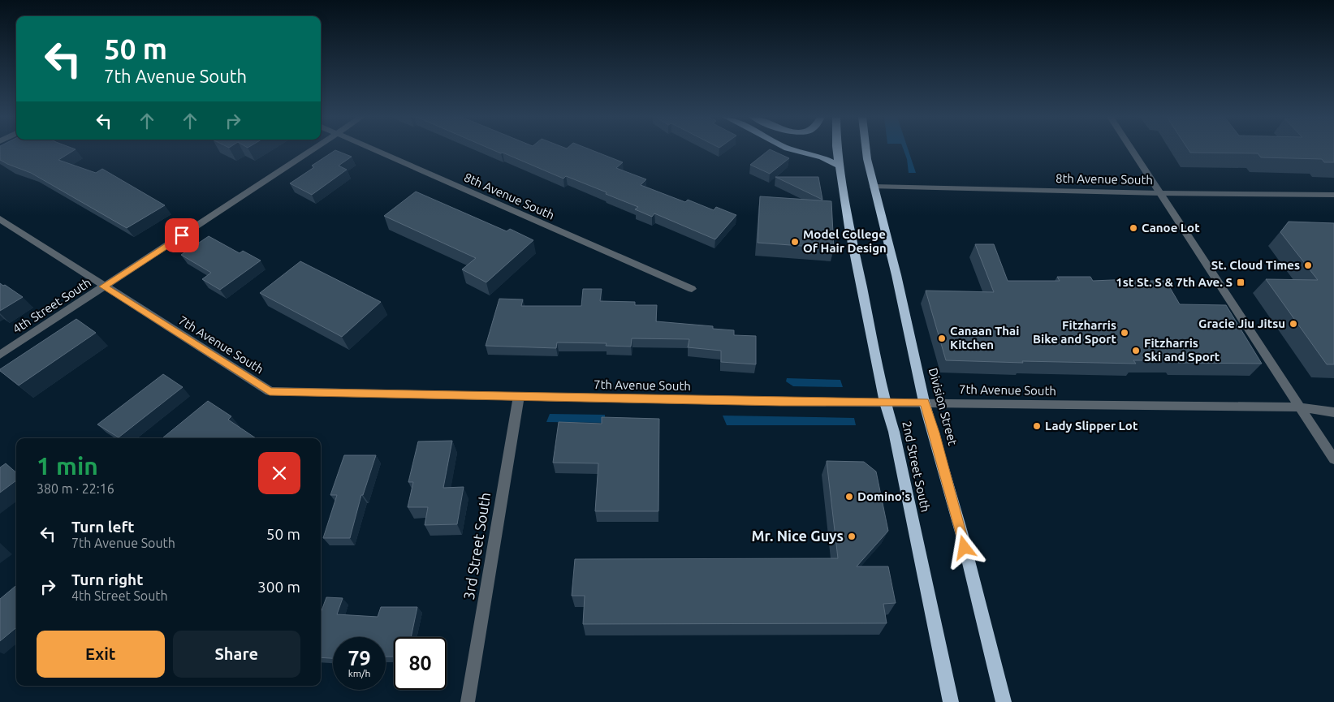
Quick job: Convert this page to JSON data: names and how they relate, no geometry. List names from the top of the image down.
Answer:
{
  "streets": {
    "highway": ["Division Street", "2nd Street South"],
    "street": [
      "8th Avenue South",
      "4th Street South",
      "7th Avenue South",
      "3rd Street South"
    ]
  },
  "crossings": [
    ["8th Avenue South", "Division Street"],
    ["4th Street South", "7th Avenue South"],
    ["7th Avenue South", "Division Street"],
    ["7th Avenue South", "2nd Street South"],
    ["7th Avenue South", "3rd Street South"]
  ],
  "places": {
    "other": [
      "Canoe Lot",
      "Model College Of Hair Design",
      "St. Cloud Times",
      "Gracie Jiu Jitsu",
      "Fitzharris Bike and Sport",
      "Canaan Thai Kitchen",
      "Fitzharris Ski and Sport",
      "Lady Slipper Lot",
      "Domino's",
      "Mr. Nice Guys"
    ],
    "transit": ["1st St. S & 7th Ave. S"]
  },
  "page": {
    "turn": ["50 m", "7th Avenue South"],
    "heading": ["1 min", "380 m · 22:16"],
    "list": [
      {
        "name": "Turn left",
        "note": "7th Avenue South",
        "value": "50 m"
      },
      {
        "name": "Turn right",
        "note": "4th Street South",
        "value": "300 m"
      }
    ],
    "buttons": ["Exit", "Share"],
    "speed": "79 km/h",
    "limit": "80"
  }
}
